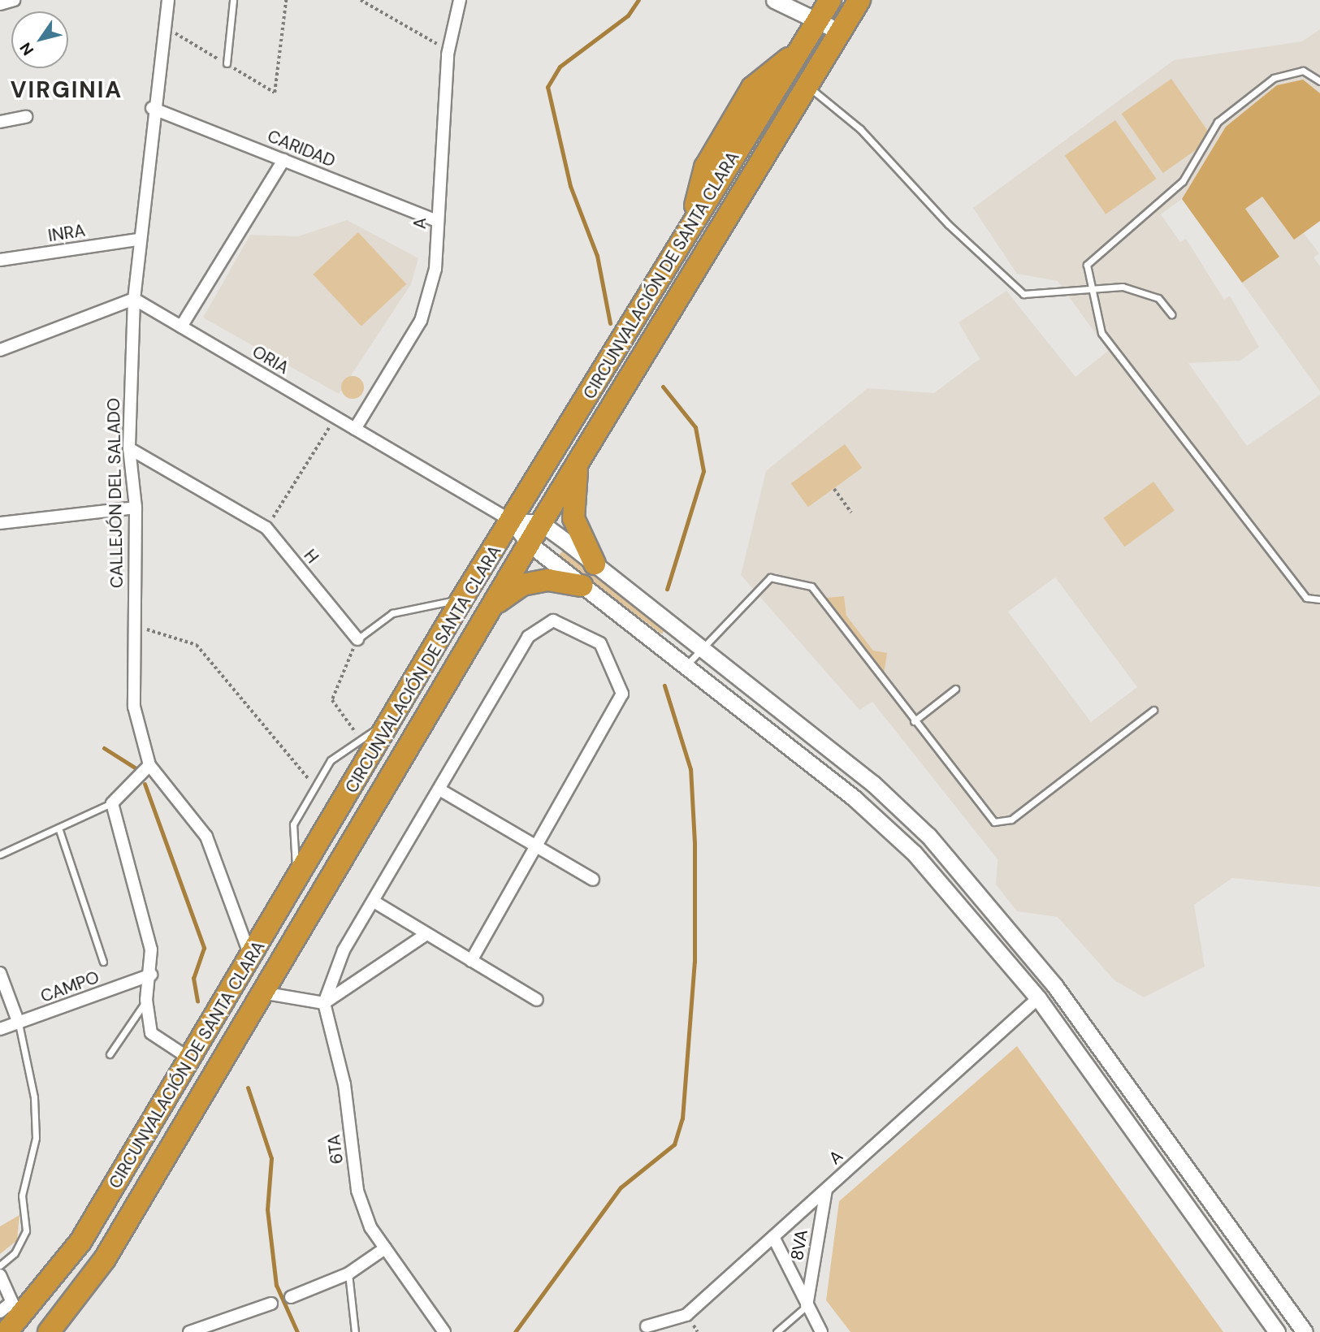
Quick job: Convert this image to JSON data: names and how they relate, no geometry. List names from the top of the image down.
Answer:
{
  "streets": {
    "highway": ["CIRCUNVALACIÓN DE SANTA CLARA"],
    "street": [
      "CARIDAD",
      "A",
      "INRA",
      "ORIA",
      "CALLEJÓN DEL SALADO",
      "H",
      "CAMPO",
      "6TA",
      "8VA"
    ]
  },
  "crossings": [
    ["CARIDAD", "A"],
    ["CARIDAD", "CALLEJÓN DEL SALADO"],
    ["A", "ORIA"],
    ["A", "8VA"],
    ["INRA", "CALLEJÓN DEL SALADO"],
    ["CIRCUNVALACIÓN DE SANTA CLARA", "ORIA"],
    ["CIRCUNVALACIÓN DE SANTA CLARA", "CALLEJÓN DEL SALADO"],
    ["ORIA", "CALLEJÓN DEL SALADO"],
    ["CALLEJÓN DEL SALADO", "H"]
  ],
  "districts": ["VIRGINIA"],
  "north": "bottom left"
}
